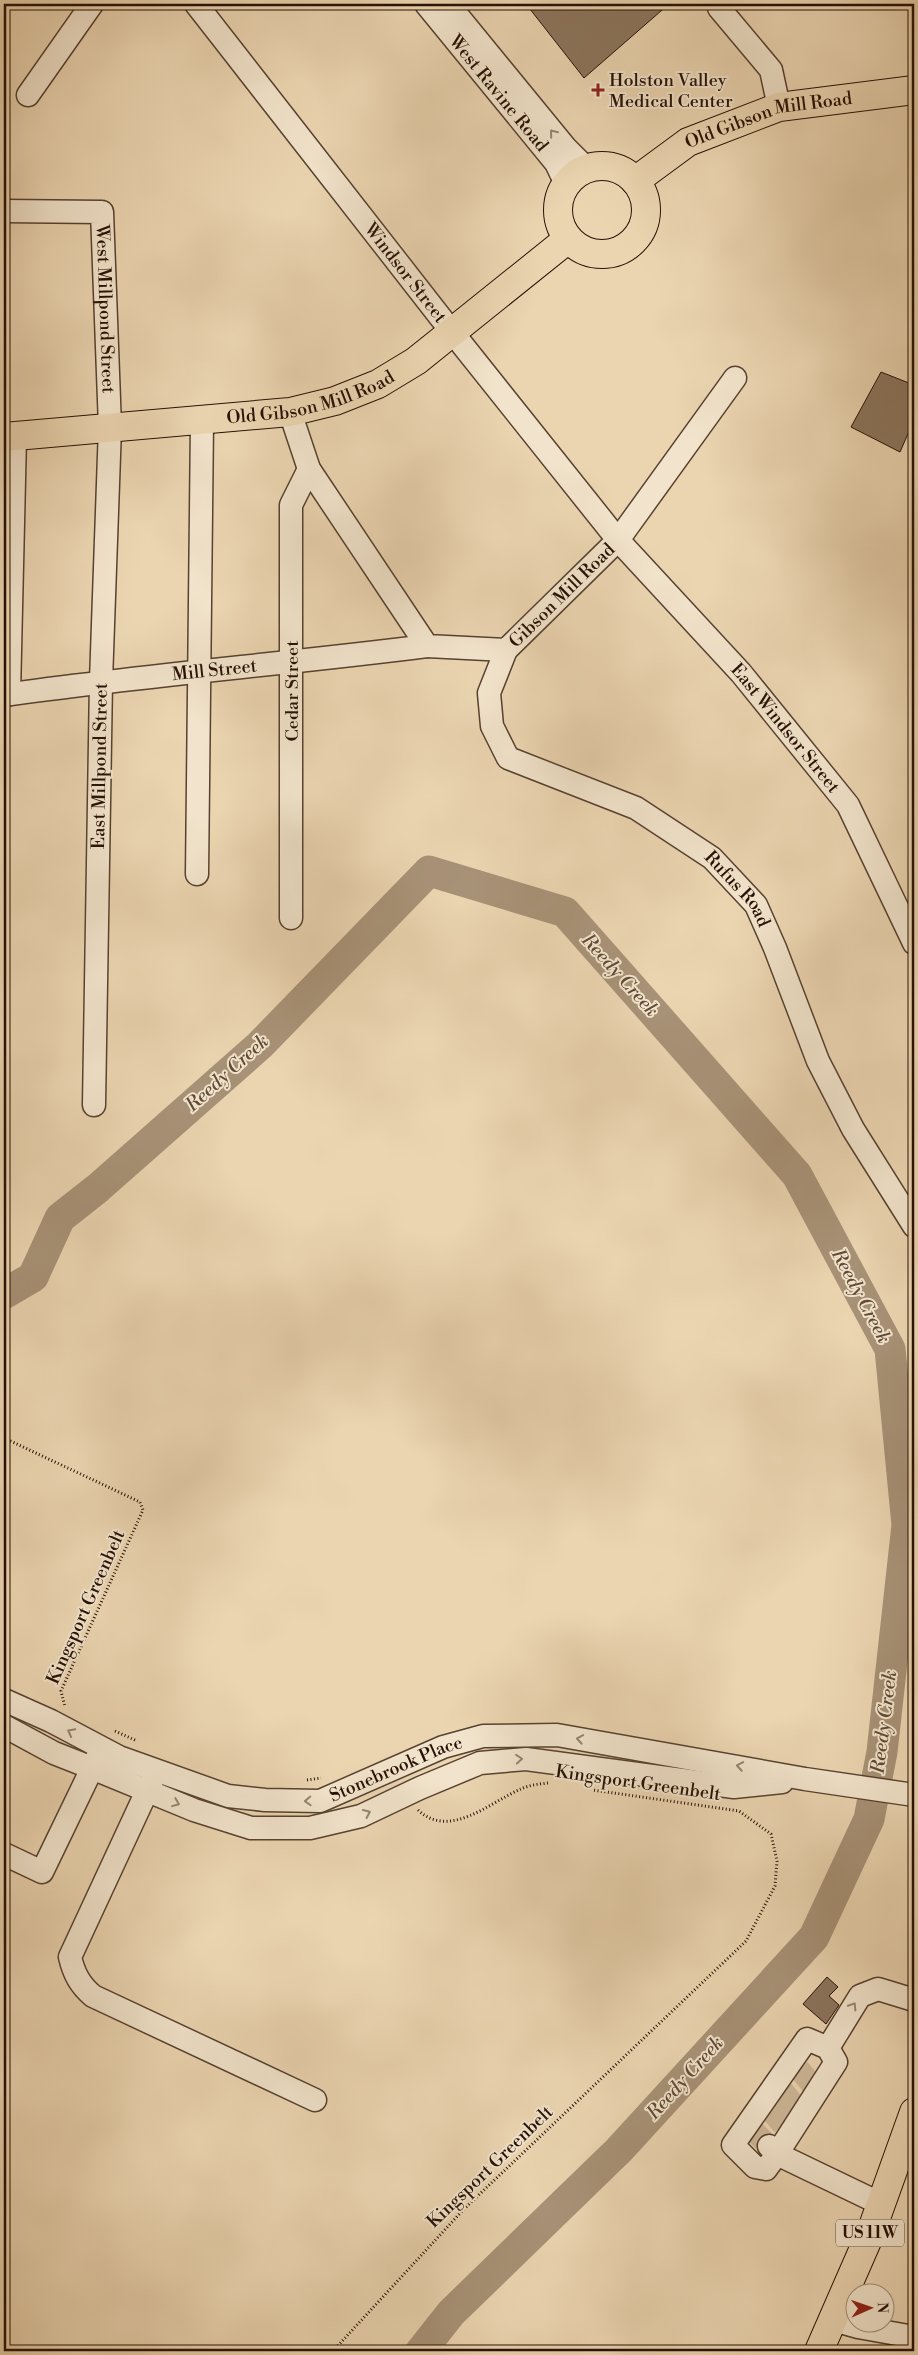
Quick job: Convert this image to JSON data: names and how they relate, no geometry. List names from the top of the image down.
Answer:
{
  "streets": {
    "main road": ["Old Gibson Mill Road", "US 11W"],
    "street": [
      "West Ravine Road",
      "Windsor Street",
      "West Millpond Street",
      "Gibson Mill Road",
      "Mill Street",
      "Cedar Street",
      "East Windsor Street",
      "East Millpond Street",
      "Rufus Road",
      "Stonebrook Place"
    ],
    "path": ["Kingsport Greenbelt"]
  },
  "crossings": [
    ["West Ravine Road", "Old Gibson Mill Road"],
    ["Old Gibson Mill Road", "Windsor Street"],
    ["Old Gibson Mill Road", "West Millpond Street"],
    ["Old Gibson Mill Road", "East Millpond Street"],
    ["Windsor Street", "Gibson Mill Road"],
    ["Windsor Street", "East Windsor Street"],
    ["West Millpond Street", "East Millpond Street"],
    ["Gibson Mill Road", "Mill Street"],
    ["Gibson Mill Road", "East Windsor Street"],
    ["Gibson Mill Road", "Rufus Road"],
    ["Mill Street", "Cedar Street"],
    ["Mill Street", "East Millpond Street"],
    ["Kingsport Greenbelt", "Stonebrook Place"]
  ],
  "water": ["Reedy Creek"],
  "places": {
    "health": ["Holston Valley Medical Center"]
  },
  "north": "right"
}
